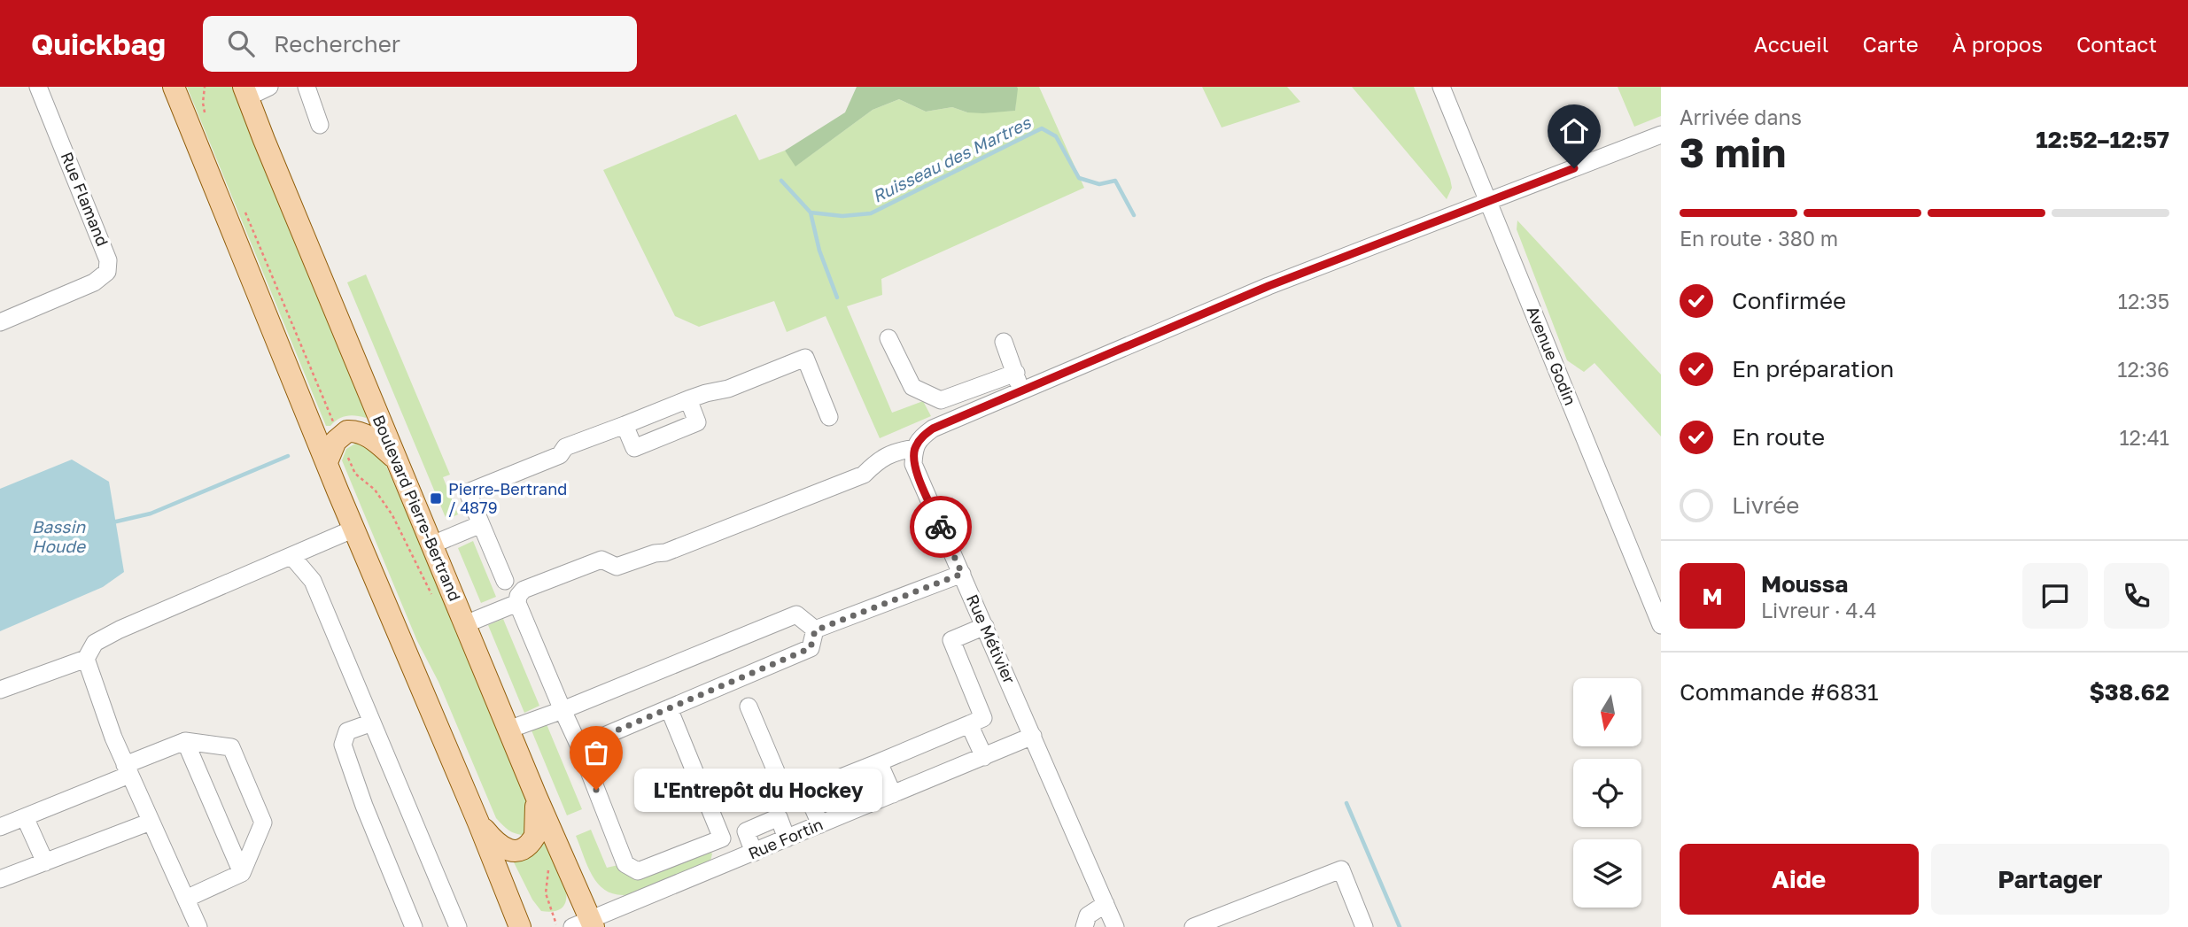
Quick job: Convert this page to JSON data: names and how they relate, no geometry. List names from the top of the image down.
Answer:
{
  "streets": {
    "main road": ["Boulevard Pierre-Bertrand"],
    "street": [
      "Rue Flamand",
      "Avenue Godin",
      "Rue Métivier",
      "Rue Fortin"
    ]
  },
  "crossings": [
    ["Boulevard Pierre-Bertrand", "Rue Fortin"],
    ["Rue Métivier", "Rue Fortin"]
  ],
  "water": ["Ruisseau des Martres", "Bassin Houde"],
  "places": {
    "transit": ["Pierre-Bertrand / 4879"],
    "other": ["L'Entrepôt du Hockey"]
  },
  "north": "bottom",
  "page": {
    "header": "Quickbag",
    "search": "Rechercher",
    "nav": [
      "Accueil",
      "Carte",
      "À propos",
      "Contact"
    ],
    "heading": ["3 min", "Arrivée dans", "12:52–12:57"],
    "panel": [
      "Moussa",
      "Livreur · 4.4",
      "Commande #6831",
      "$38.62"
    ],
    "bar": "En route · 380 m",
    "list": [
      ["Confirmée", "12:35"],
      ["En préparation", "12:36"],
      ["En route", "12:41"],
      "Livrée"
    ],
    "round": "M",
    "bubble": "L'Entrepôt du Hockey",
    "buttons": ["Aide", "Partager"]
  }
}
